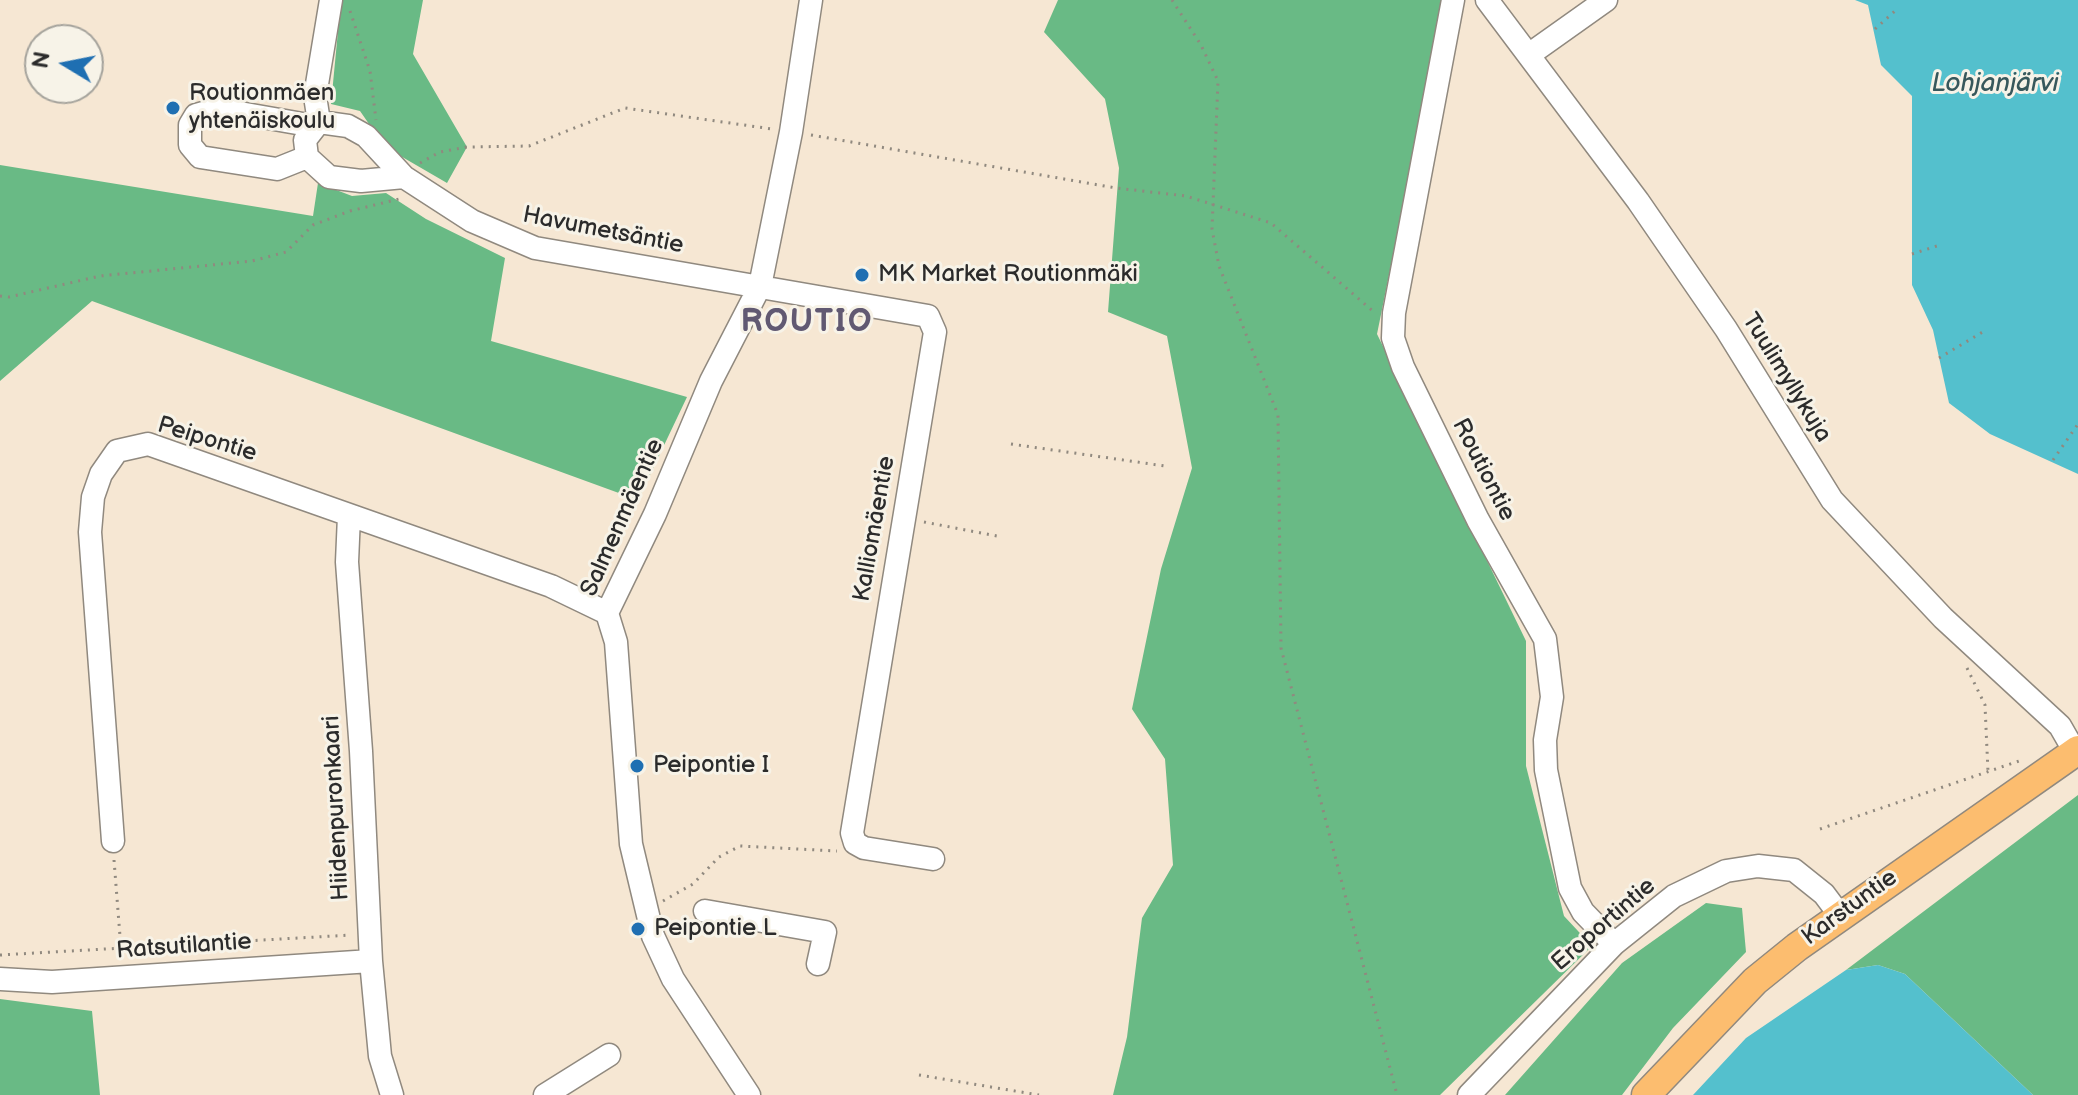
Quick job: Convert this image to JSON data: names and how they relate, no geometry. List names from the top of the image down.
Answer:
{
  "streets": {
    "main road": ["Karstuntie"],
    "street": [
      "Havumetsäntie",
      "Tuulimyllykuja",
      "Peipontie",
      "Routiontie",
      "Salmenmäentie",
      "Kalliomäentie",
      "Hiidenpuronkaari",
      "Eroportintie",
      "Ratsutilantie"
    ]
  },
  "crossings": [
    ["Havumetsäntie", "Salmenmäentie"],
    ["Havumetsäntie", "Kalliomäentie"],
    ["Tuulimyllykuja", "Karstuntie"],
    ["Peipontie", "Salmenmäentie"],
    ["Peipontie", "Hiidenpuronkaari"],
    ["Routiontie", "Eroportintie"],
    ["Salmenmäentie", "Kalliomäentie"],
    ["Hiidenpuronkaari", "Ratsutilantie"],
    ["Karstuntie", "Eroportintie"]
  ],
  "districts": ["ROUTIO"],
  "water": ["Lohjanjärvi"],
  "places": [
    "Routionmäen yhtenäiskoulu",
    "MK Market Routionmäki",
    "Peipontie I",
    "Peipontie L"
  ],
  "north": "left"
}
